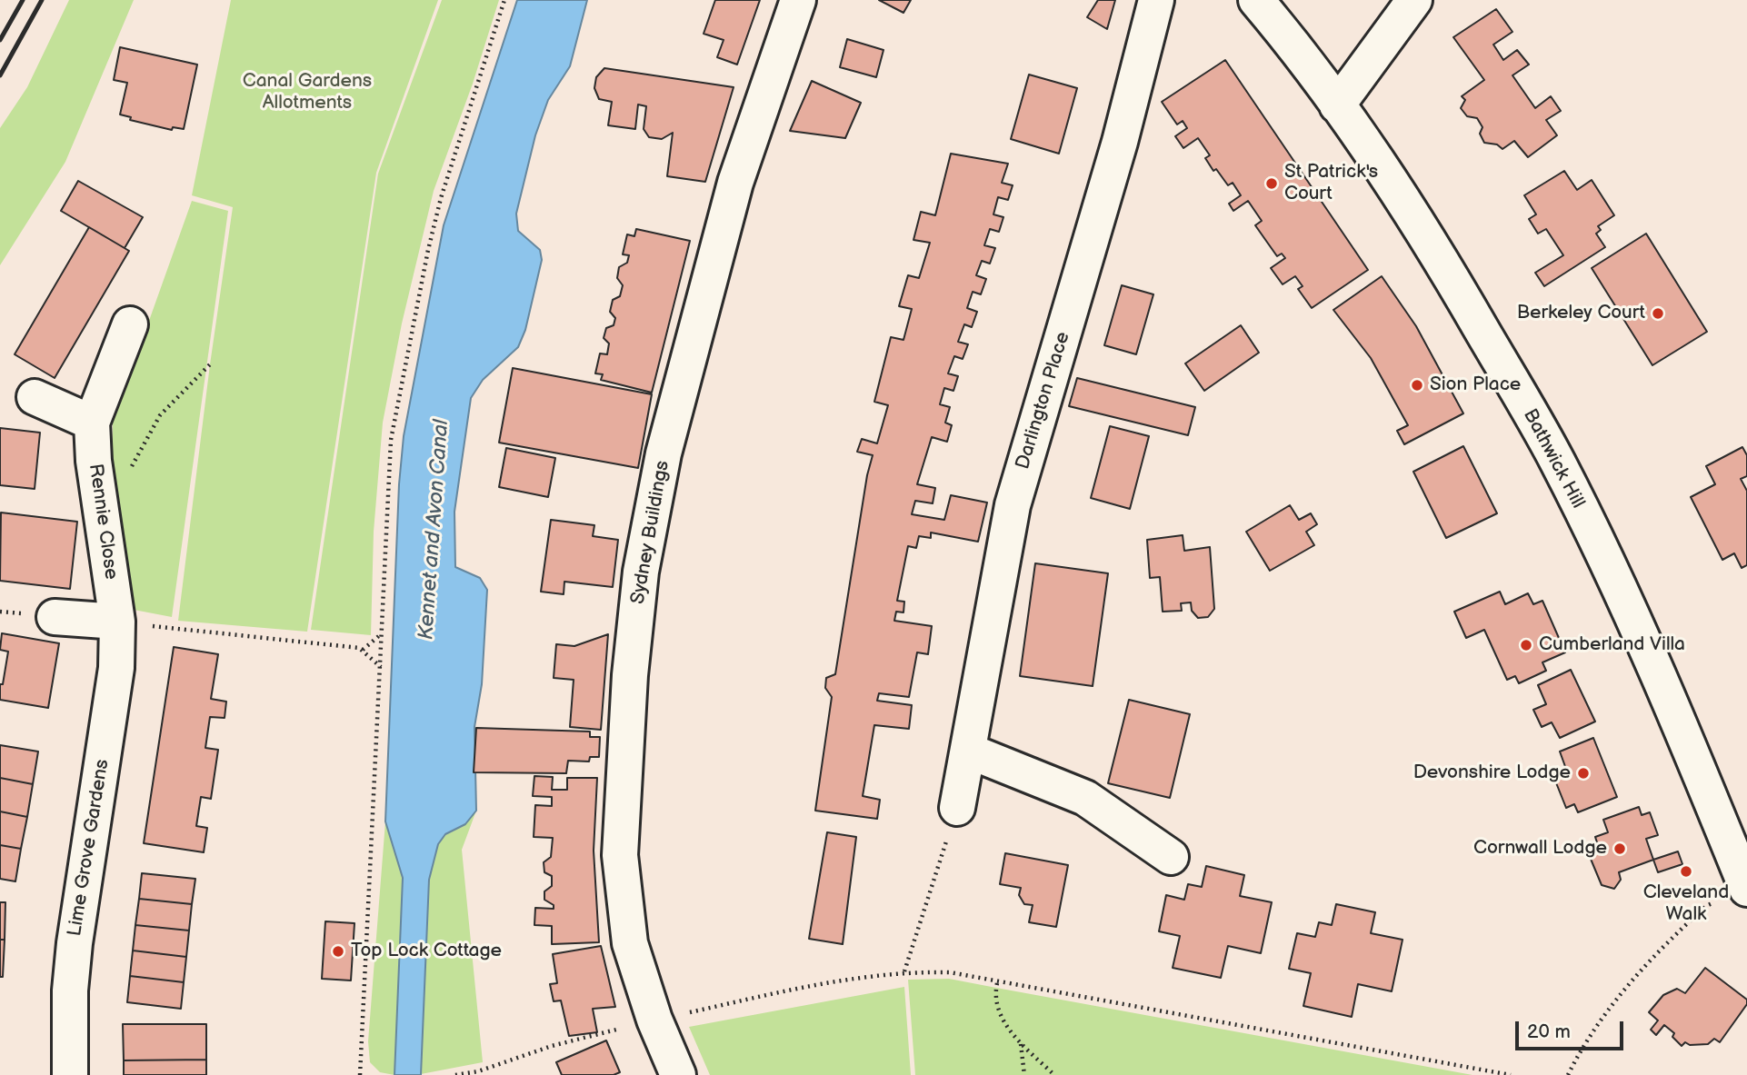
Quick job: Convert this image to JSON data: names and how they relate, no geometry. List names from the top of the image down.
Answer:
{
  "streets": {
    "street": [
      "Darlington Place",
      "Bathwick Hill",
      "Rennie Close",
      "Sydney Buildings",
      "Lime Grove Gardens"
    ]
  },
  "crossings": [
    ["Rennie Close", "Lime Grove Gardens"]
  ],
  "water": ["Kennet and Avon Canal"],
  "parks": ["Canal Gardens Allotments"],
  "places": [
    "St Patrick's Court",
    "Berkeley Court",
    "Sion Place",
    "Cumberland Villa",
    "Devonshire Lodge",
    "Cornwall Lodge",
    "Cleveland Walk",
    "Top Lock Cottage"
  ],
  "scale_bar": "20 m"
}
